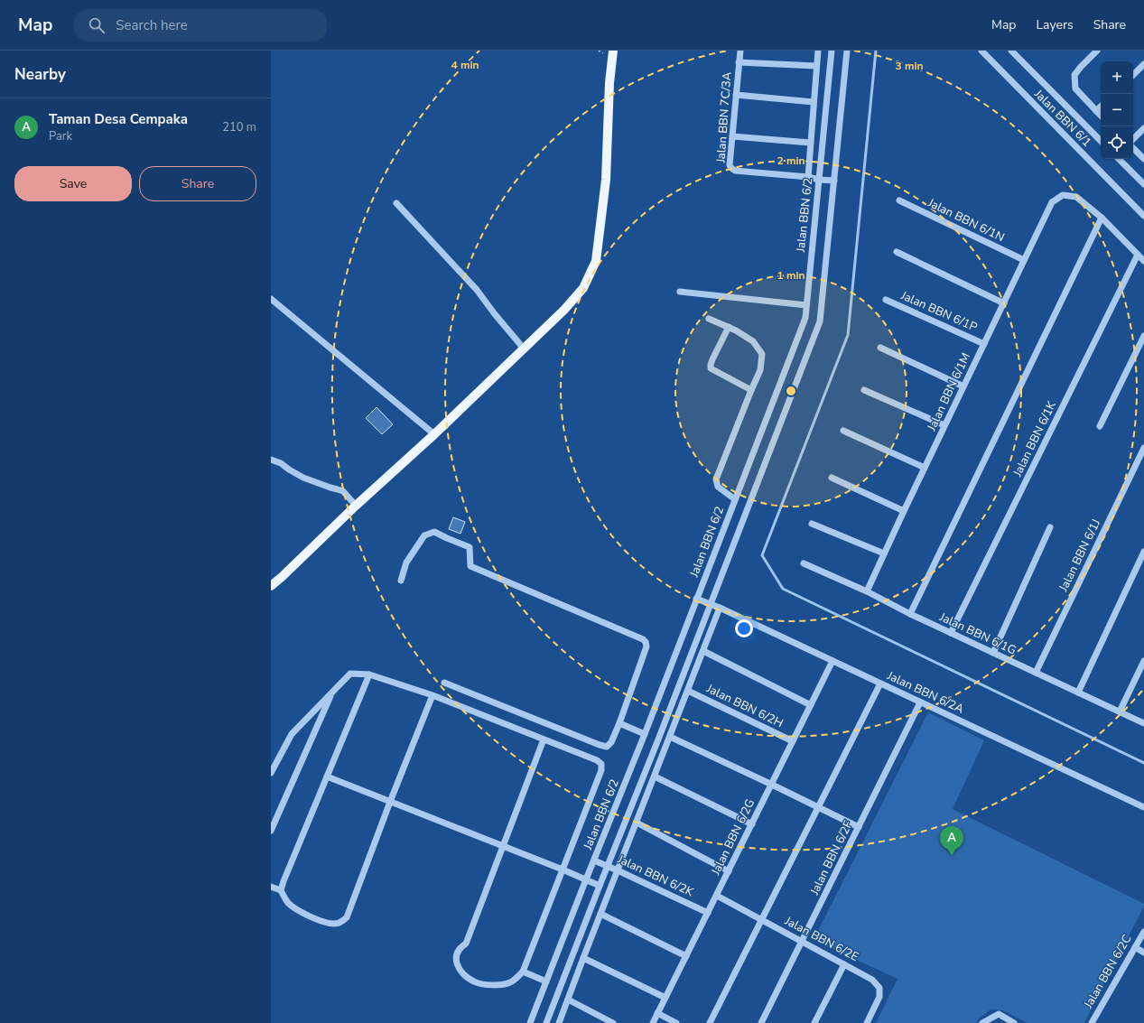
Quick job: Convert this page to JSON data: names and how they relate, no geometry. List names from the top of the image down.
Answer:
{
  "streets": {
    "street": [
      "Jalan BBN 7C/3A",
      "Jalan BBN 6/1",
      "Jalan BBN 6/2",
      "Jalan BBN 6/1N",
      "Jalan BBN 6/1P",
      "Jalan BBN 6/1M",
      "Jalan BBN 6/1K",
      "Jalan BBN 6/1J",
      "Jalan BBN 6/1G",
      "Jalan BBN 6/2A",
      "Jalan BBN 6/2H",
      "Jalan BBN 6/2G",
      "Jalan BBN 6/2F",
      "Jalan BBN 6/2K",
      "Jalan BBN 6/2E",
      "Jalan BBN 6/2C"
    ]
  },
  "crossings": [
    ["Jalan BBN 7C/3A", "Jalan BBN 6/2"],
    ["Jalan BBN 6/2", "Jalan BBN 6/2A"],
    ["Jalan BBN 6/2", "Jalan BBN 6/2K"],
    ["Jalan BBN 6/1N", "Jalan BBN 6/1M"],
    ["Jalan BBN 6/1P", "Jalan BBN 6/1M"],
    ["Jalan BBN 6/1M", "Jalan BBN 6/1G"],
    ["Jalan BBN 6/1K", "Jalan BBN 6/1G"],
    ["Jalan BBN 6/1J", "Jalan BBN 6/1G"],
    ["Jalan BBN 6/2A", "Jalan BBN 6/2G"],
    ["Jalan BBN 6/2A", "Jalan BBN 6/2F"],
    ["Jalan BBN 6/2H", "Jalan BBN 6/2G"],
    ["Jalan BBN 6/2G", "Jalan BBN 6/2K"],
    ["Jalan BBN 6/2G", "Jalan BBN 6/2E"],
    ["Jalan BBN 6/2F", "Jalan BBN 6/2E"]
  ],
  "page": {
    "header": "Map",
    "search": "Search here",
    "nav": ["Map", "Layers", "Share"],
    "heading": "Nearby",
    "map_buttons": ["+", "−"],
    "list": [
      {
        "mark": "A",
        "name": "Taman Desa Cempaka",
        "note": "Park",
        "value": "210 m"
      }
    ],
    "buttons": ["Save", "Share"],
    "pins": "A"
  },
  "rings": [
    "4 min",
    "3 min",
    "2 min",
    "1 min"
  ]
}
